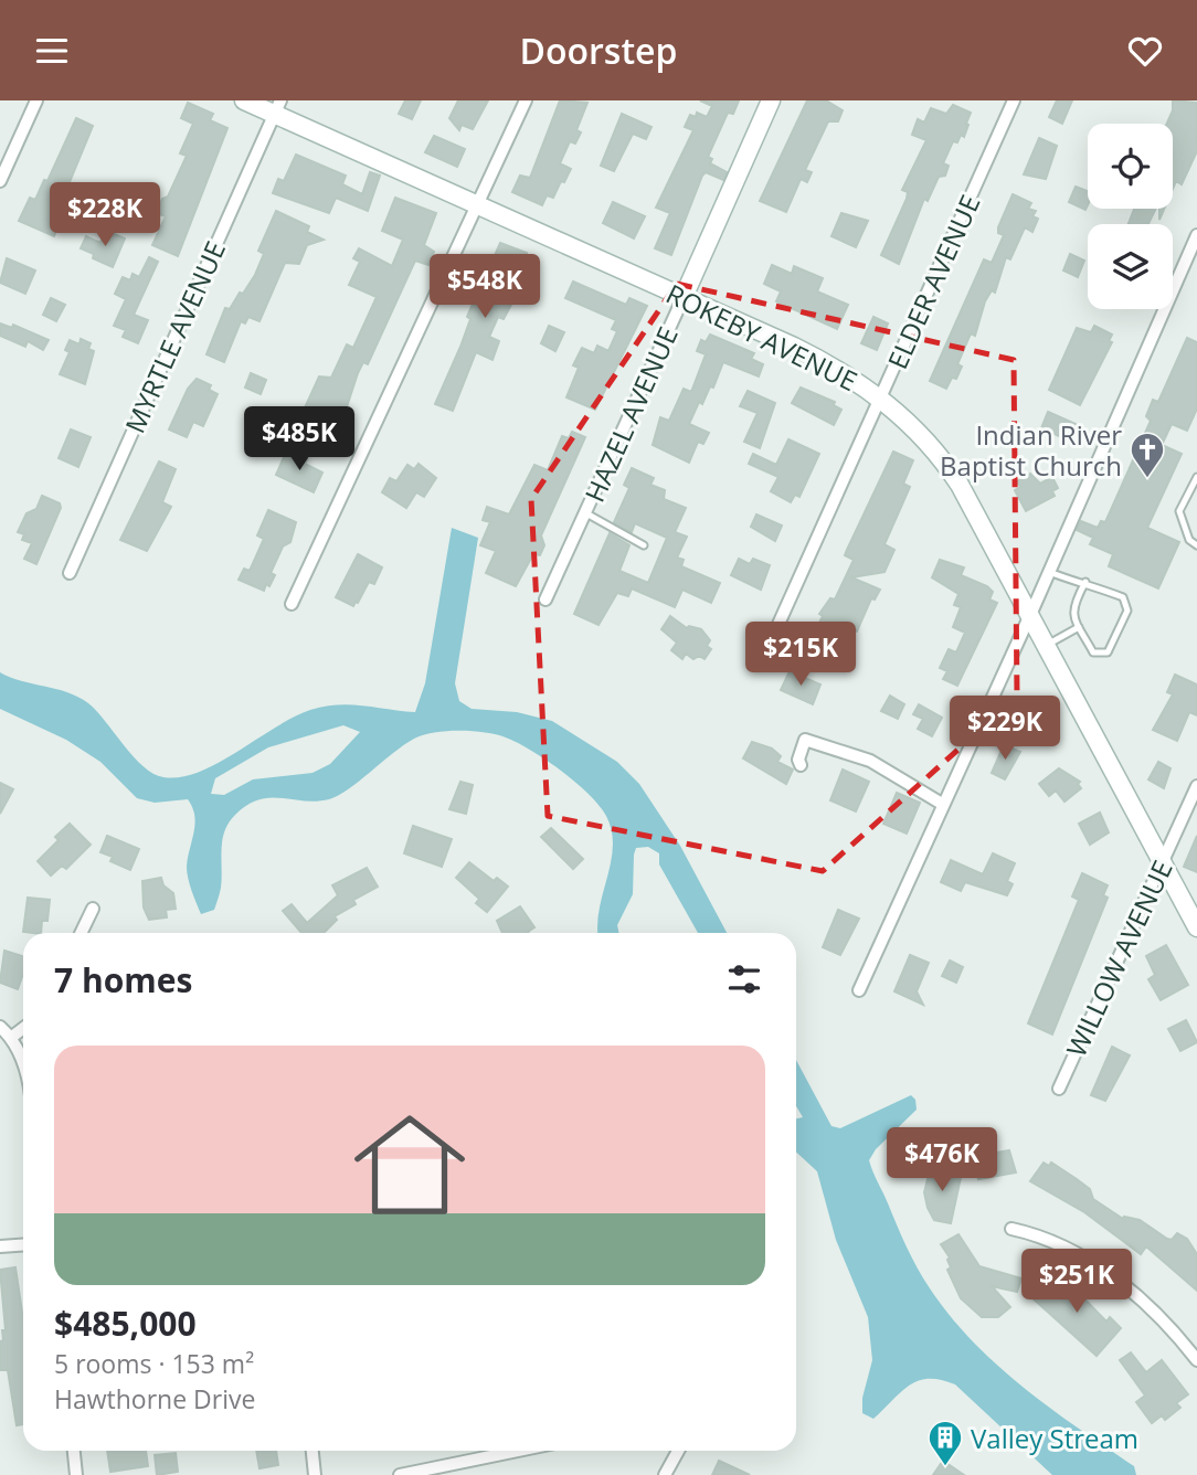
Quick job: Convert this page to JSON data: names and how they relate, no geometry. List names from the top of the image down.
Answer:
{
  "streets": {
    "street": [
      "ELDER AVENUE",
      "MYRTLE AVENUE",
      "ROKEBY AVENUE",
      "HAZEL AVENUE",
      "WILLOW AVENUE"
    ]
  },
  "crossings": [
    ["ELDER AVENUE", "ROKEBY AVENUE"],
    ["MYRTLE AVENUE", "ROKEBY AVENUE"],
    ["ROKEBY AVENUE", "HAZEL AVENUE"],
    ["ROKEBY AVENUE", "WILLOW AVENUE"]
  ],
  "places": {
    "church": ["Indian River Baptist Church"],
    "building": ["Valley Stream"]
  },
  "page": {
    "header": "Doorstep",
    "price": [
      "$228K",
      "$548K",
      "$485K",
      "$215K",
      "$229K",
      "$476K",
      "$251K"
    ],
    "heading": "7 homes",
    "list": [
      {
        "name": "$485,000",
        "note": "5 rooms · 153 m² · Hawthorne Drive"
      }
    ]
  }
}
